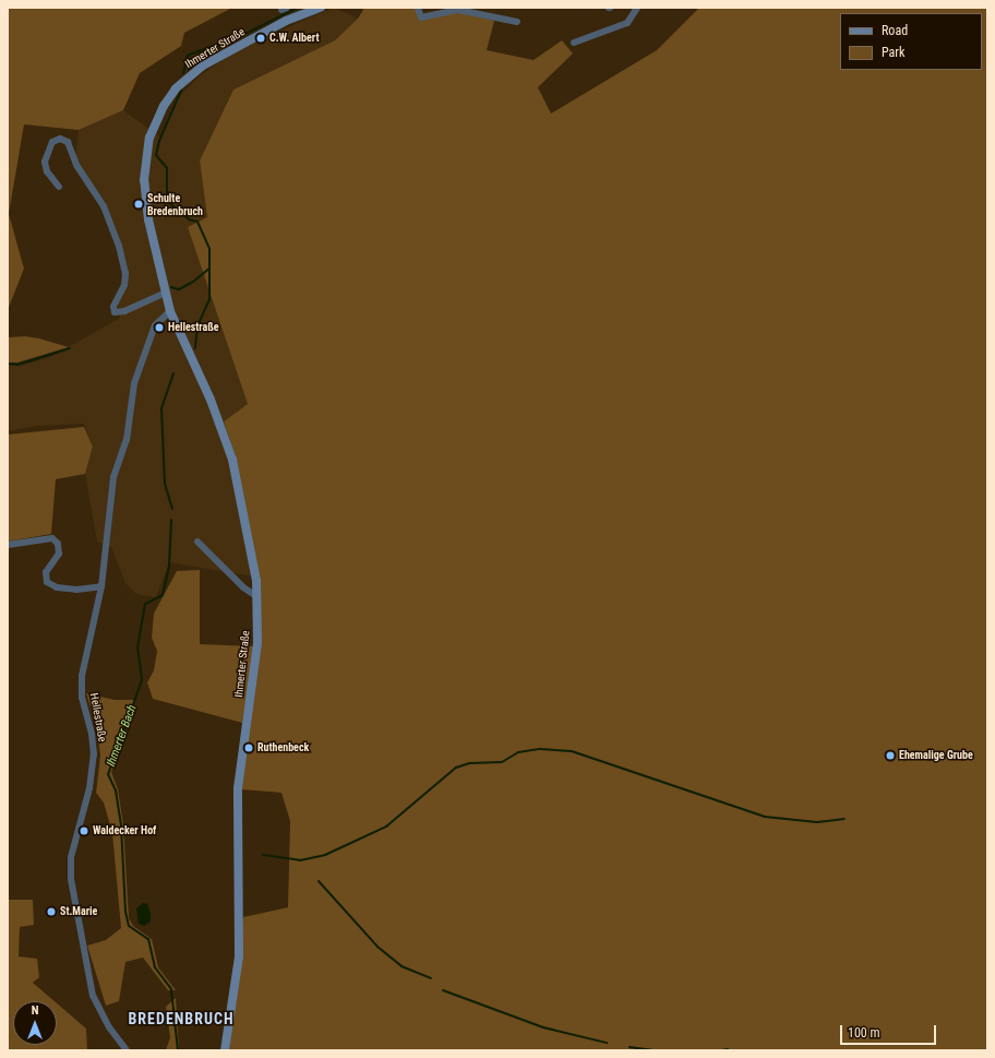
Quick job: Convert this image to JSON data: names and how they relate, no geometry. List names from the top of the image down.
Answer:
{
  "streets": {
    "main road": ["Ihmerter Straße"],
    "street": ["Hellestraße"]
  },
  "crossings": [
    ["Ihmerter Straße", "Hellestraße"]
  ],
  "districts": ["BREDENBRUCH"],
  "water": ["Ihmerter Bach"],
  "places": [
    "C.W. Albert",
    "Schulte Bredenbruch",
    "Hellestraße",
    "Ruthenbeck",
    "Ehemalige Grube",
    "Waldecker Hof",
    "St.Marie"
  ],
  "legend": ["Road", "Park"],
  "scale_bar": "100 m",
  "north": "top"
}
